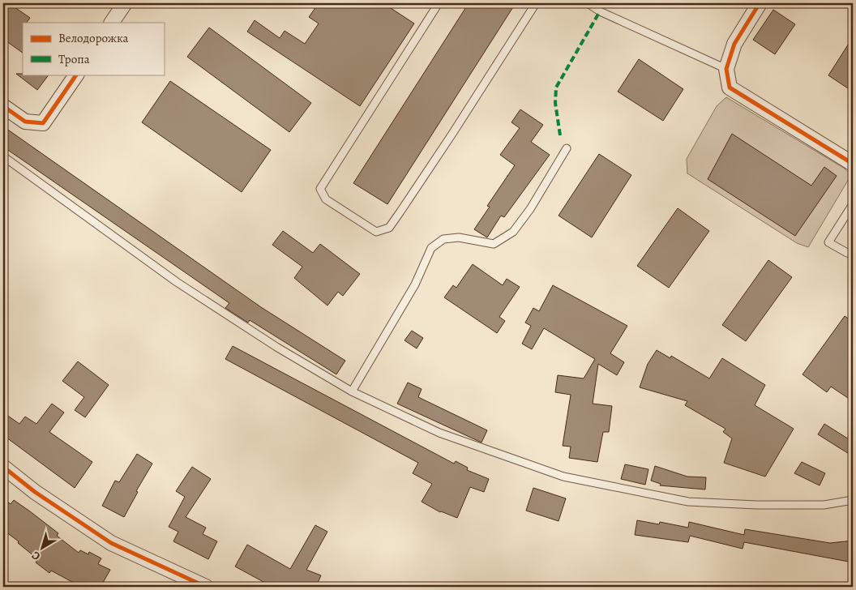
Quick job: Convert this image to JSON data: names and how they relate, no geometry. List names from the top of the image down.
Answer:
{
  "legend": ["Велодорожка", "Тропа"],
  "north": "bottom left"
}
